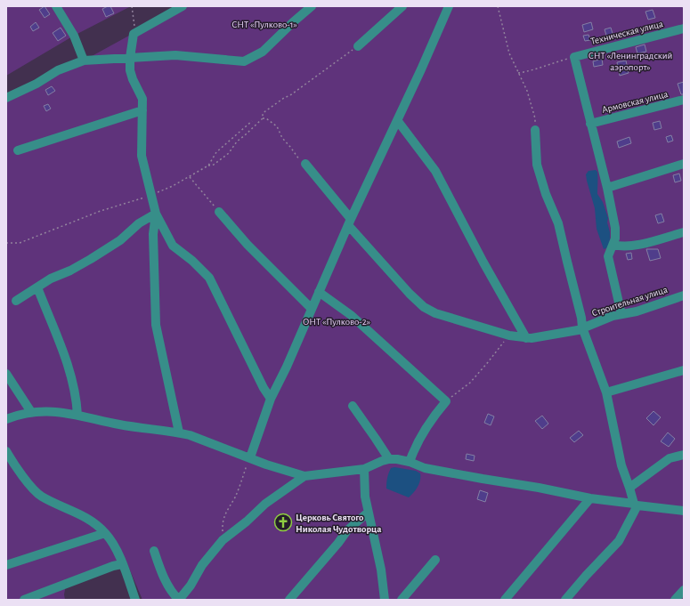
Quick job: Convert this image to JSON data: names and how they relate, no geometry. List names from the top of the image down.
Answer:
{
  "streets": {
    "street": ["Техническая улица", "Армовская улица", "Строительная улица"]
  },
  "crossings": [
    ["Техническая улица", "Армовская улица"]
  ],
  "parks": ["СНТ «Пулково-1»", "СНТ «Ленинградский аэропорт»", "ОНТ «Пулково-2»"],
  "places": {
    "church": ["Церковь Святого Николая Чудотворца"]
  }
}
